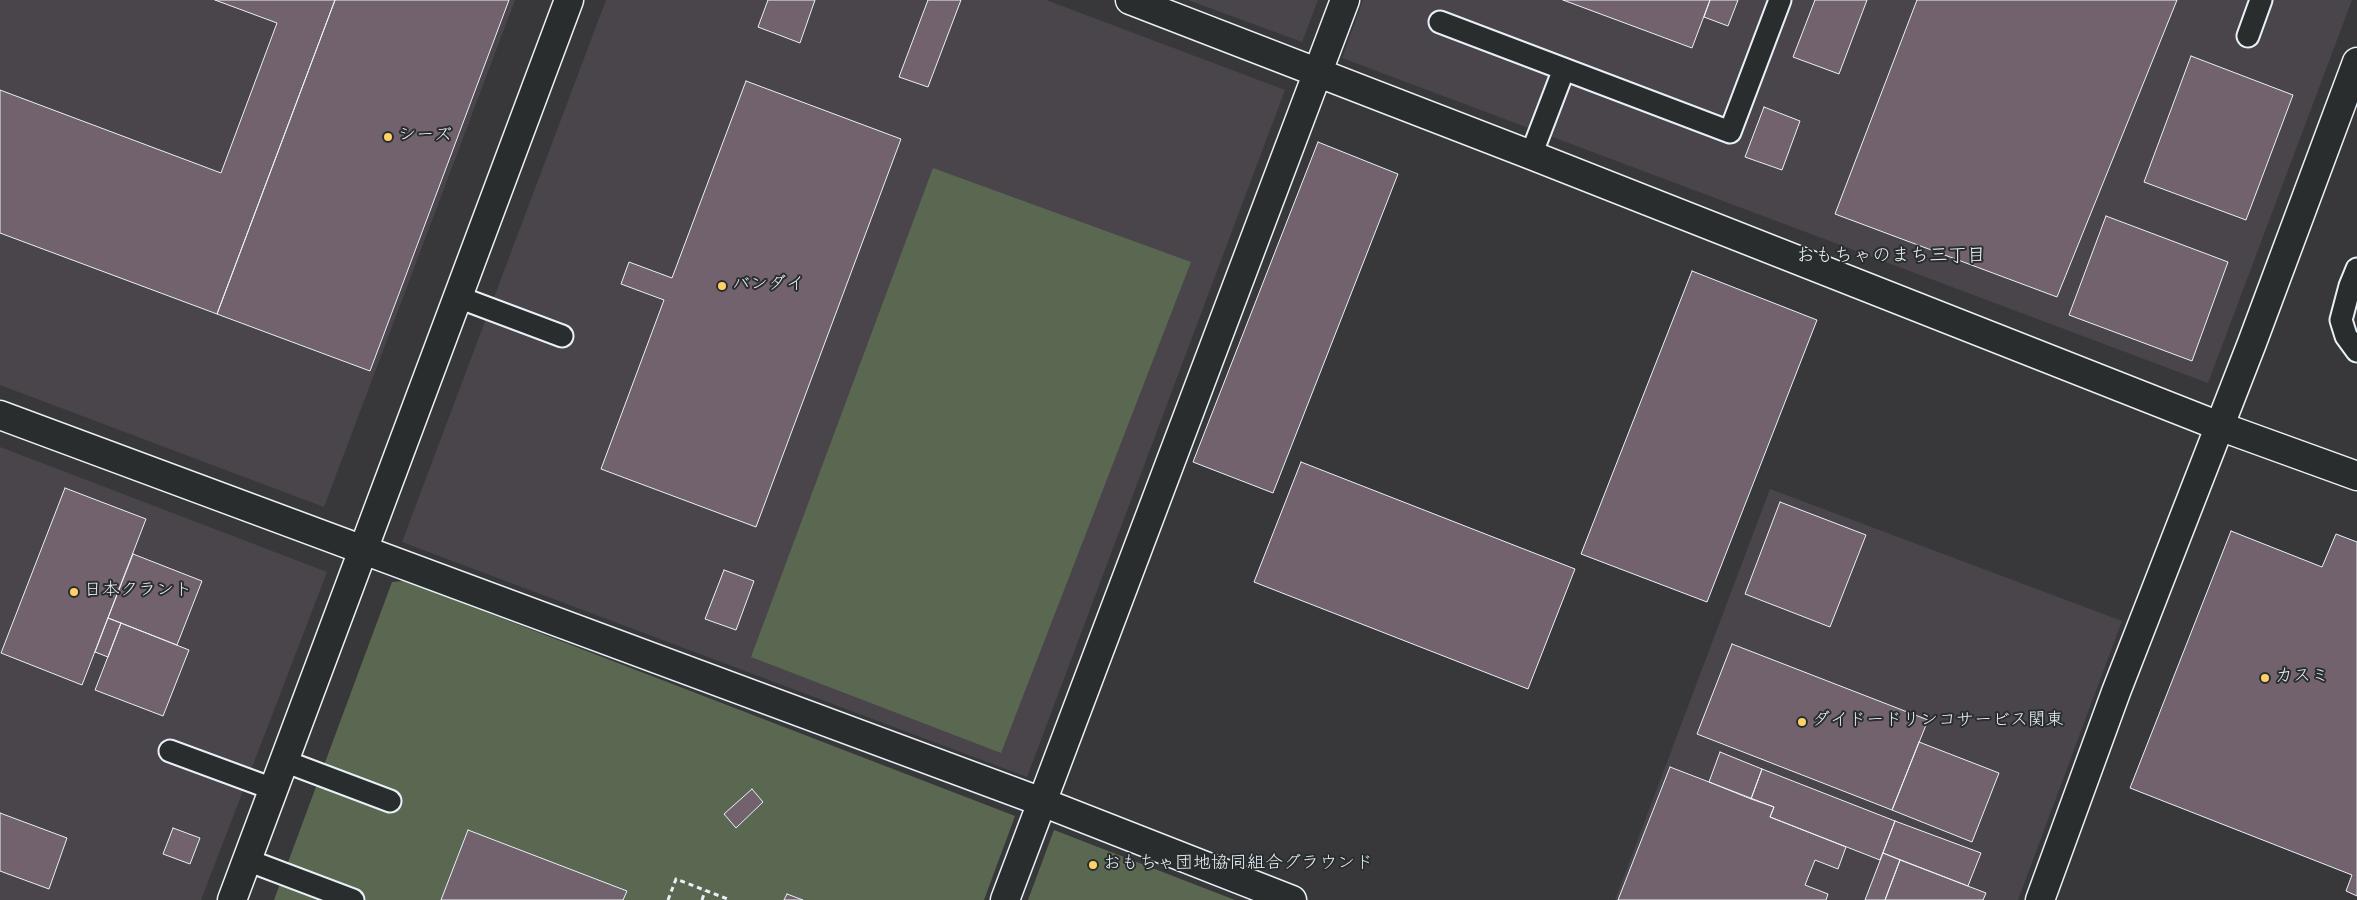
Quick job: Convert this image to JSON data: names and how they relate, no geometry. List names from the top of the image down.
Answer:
{
  "districts": ["おもちゃのまち三丁目"],
  "places": [
    "シーズ",
    "バンダイ",
    "日本クラント",
    "カスミ",
    "ダイドードリンコサービス関東",
    "おもちゃ団地協同組合グラウンド"
  ]
}
